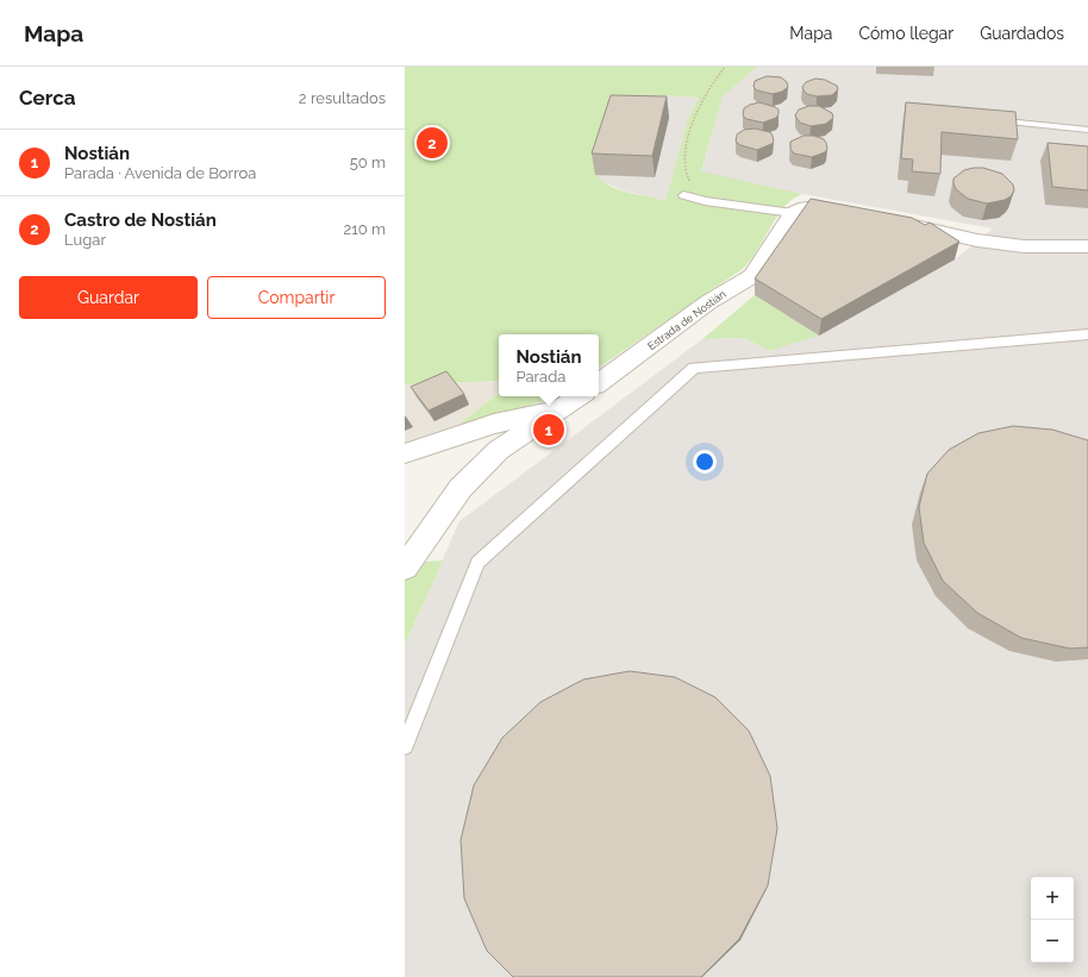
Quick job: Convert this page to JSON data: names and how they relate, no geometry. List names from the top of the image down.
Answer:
{
  "streets": {
    "street": ["Estrada de Nostián"]
  },
  "page": {
    "header": "Mapa",
    "nav": ["Mapa", "Cómo llegar", "Guardados"],
    "heading": ["Cerca", "2 resultados"],
    "pins": ["2", "1"],
    "list": [
      {
        "mark": "1",
        "name": "Nostián",
        "note": "Parada · Avenida de Borroa",
        "value": "50 m"
      },
      {
        "mark": "2",
        "name": "Castro de Nostián",
        "note": "Lugar",
        "value": "210 m"
      }
    ],
    "buttons": ["Guardar", "Compartir"],
    "popup": ["Nostián", "Parada"],
    "map_buttons": ["+", "−"]
  }
}
